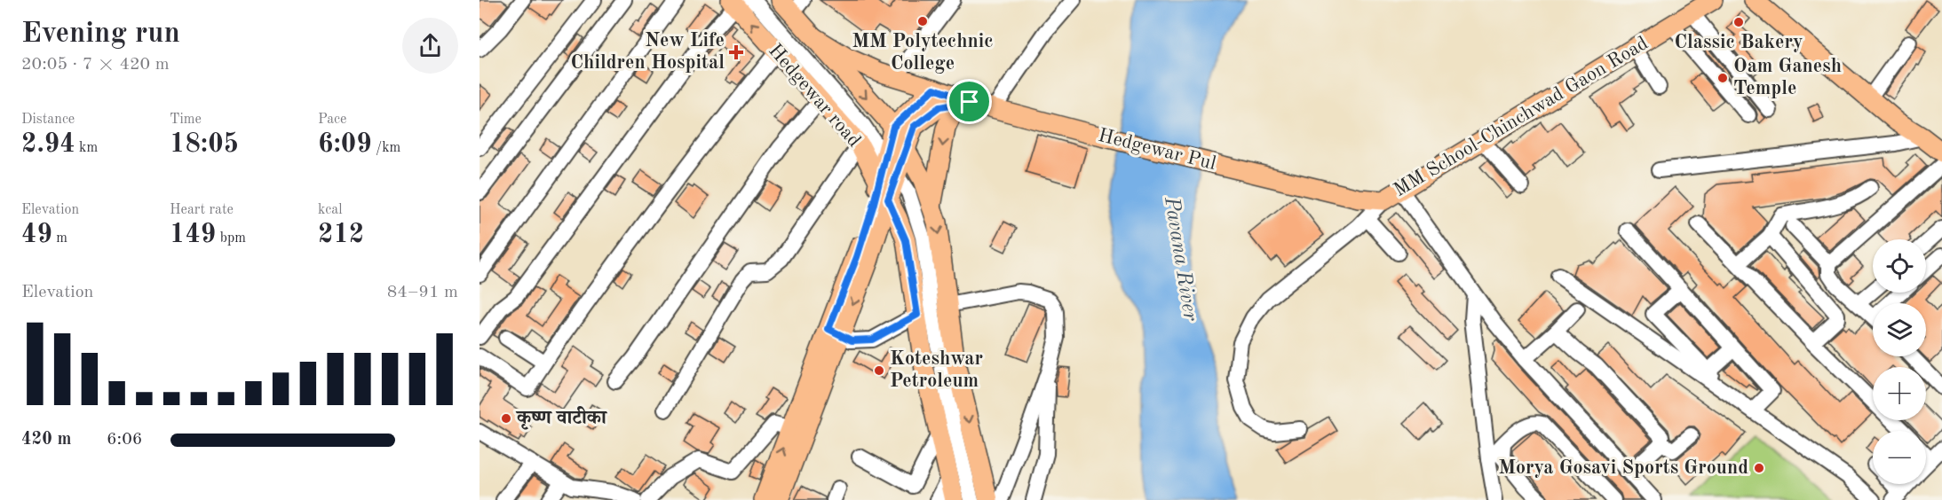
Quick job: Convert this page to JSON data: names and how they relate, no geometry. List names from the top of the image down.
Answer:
{
  "streets": {
    "main road": ["Hedgewar road", "MM School-Chinchwad Gaon Road", "Hedgewar Pul"]
  },
  "crossings": [
    ["Hedgewar road", "Hedgewar Pul"],
    ["MM School-Chinchwad Gaon Road", "Hedgewar Pul"]
  ],
  "water": ["Pavana River"],
  "places": {
    "other": [
      "MM Polytechnic College",
      "Classic Bakery",
      "Oam Ganesh Temple",
      "Koteshwar Petroleum",
      "कृष्ण वाटीका",
      "Morya Gosavi Sports Ground"
    ],
    "health": ["New Life Children Hospital"]
  },
  "page": {
    "heading": ["Evening run", "20:05 · 7 × 420 m"],
    "stats": [
      ["Distance", "2.94 km"],
      ["Time", "18:05"],
      ["Pace", "6:09 /km"],
      ["Elevation", "49 m"],
      ["Heart rate", "149 bpm"],
      ["kcal", "212"]
    ],
    "map_buttons": ["+", "−"],
    "chart": ["Elevation", "84–91 m"],
    "list": [
      {
        "name": "420 m",
        "note": "6:06"
      }
    ]
  }
}
